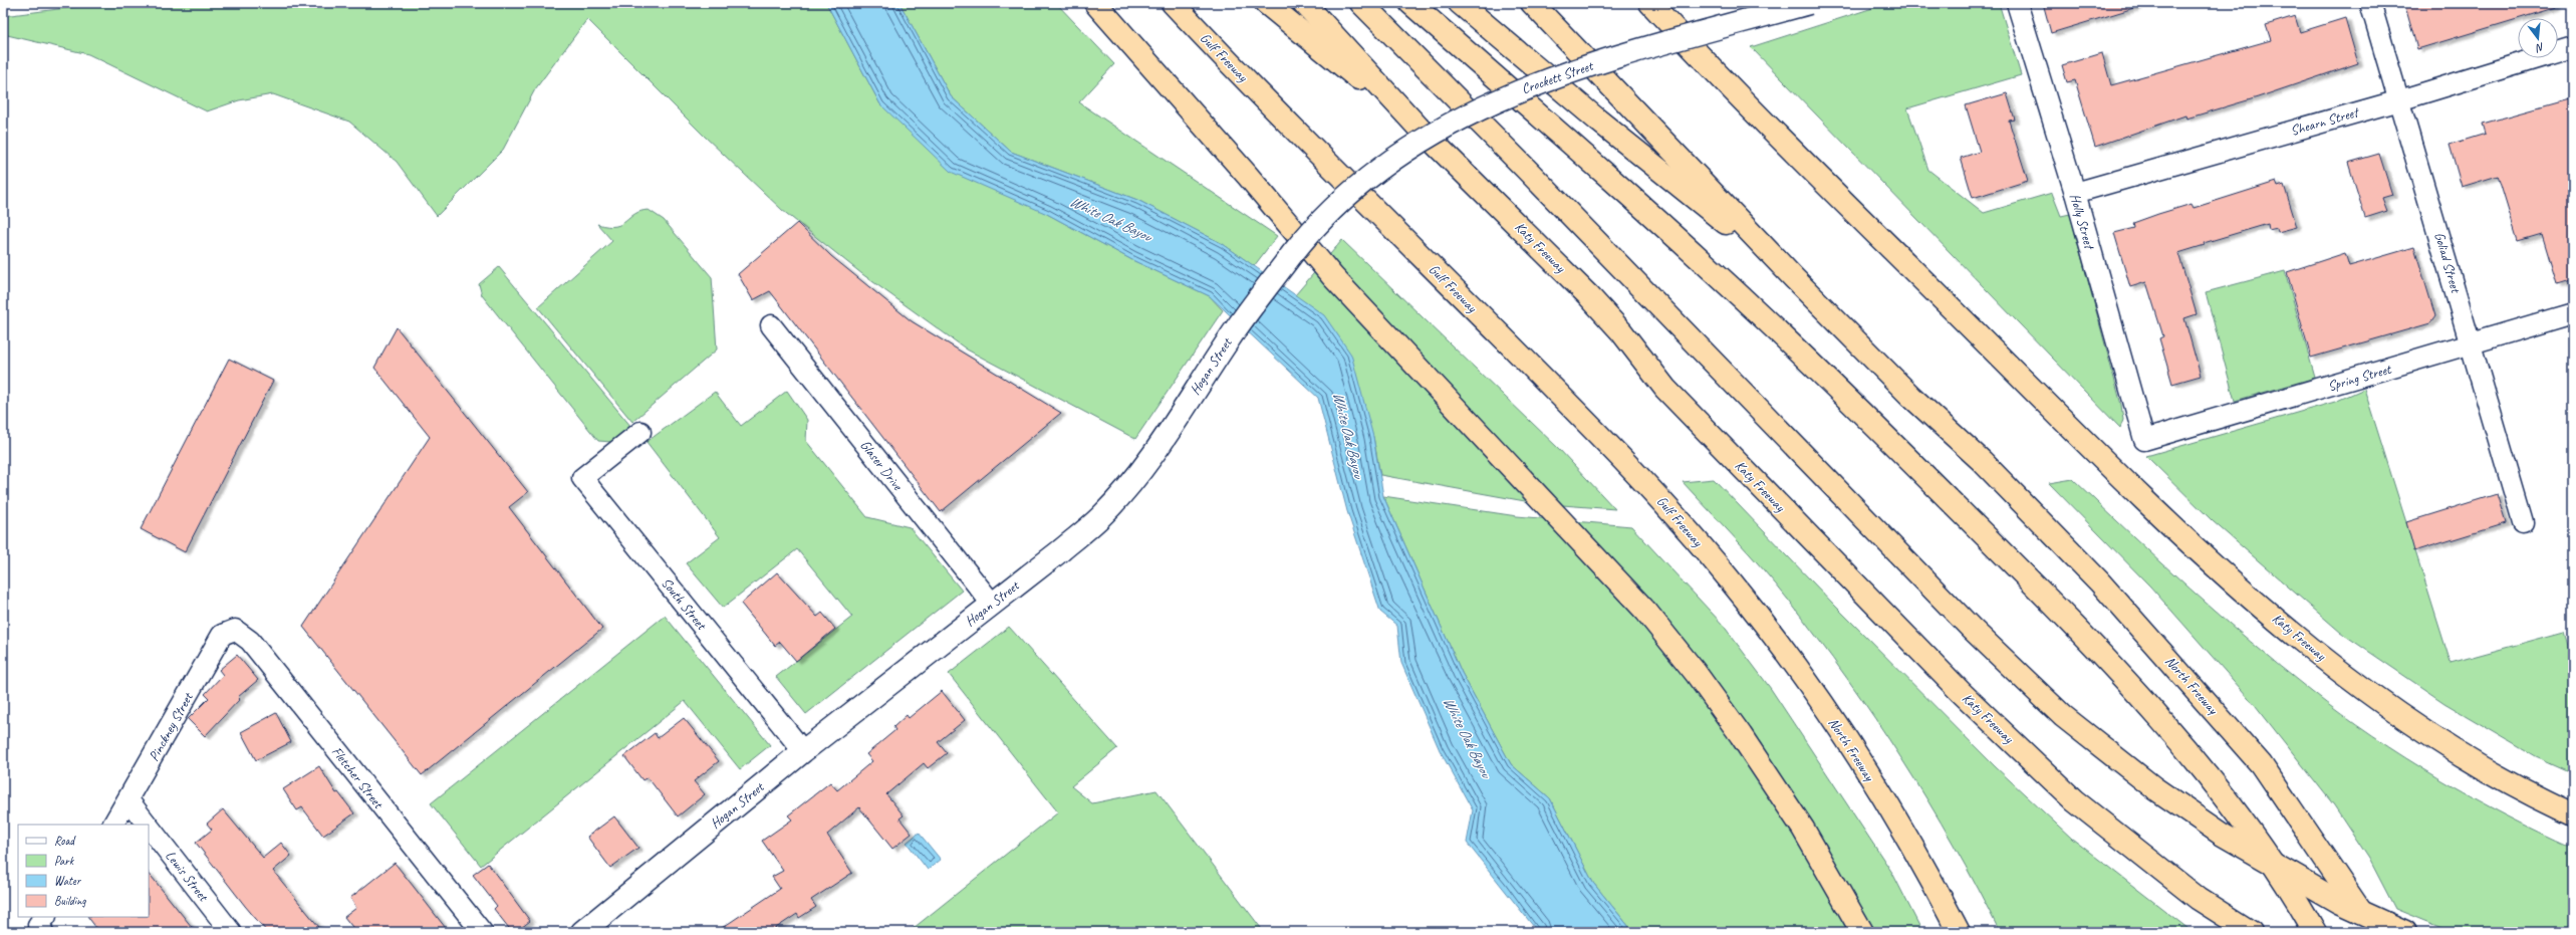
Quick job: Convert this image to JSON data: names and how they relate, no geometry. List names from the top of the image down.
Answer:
{
  "streets": {
    "highway": ["Gulf Freeway", "Katy Freeway", "North Freeway"],
    "main road": ["Crockett Street", "Hogan Street"],
    "street": [
      "Shearn Street",
      "Holly Street",
      "Goliad Street",
      "Spring Street",
      "Glaser Drive",
      "South Street",
      "Pinckney Street",
      "Fletcher Street",
      "Lewis Street"
    ]
  },
  "crossings": [
    ["Gulf Freeway", "North Freeway"],
    ["Crockett Street", "Hogan Street"],
    ["Shearn Street", "Holly Street"],
    ["Shearn Street", "Goliad Street"],
    ["Holly Street", "Spring Street"],
    ["Goliad Street", "Spring Street"],
    ["Hogan Street", "Glaser Drive"],
    ["Hogan Street", "South Street"],
    ["Pinckney Street", "Fletcher Street"],
    ["Pinckney Street", "Lewis Street"]
  ],
  "water": ["White Oak Bayou"],
  "legend": [
    "Road",
    "Park",
    "Water",
    "Building"
  ],
  "north": "bottom"
}
